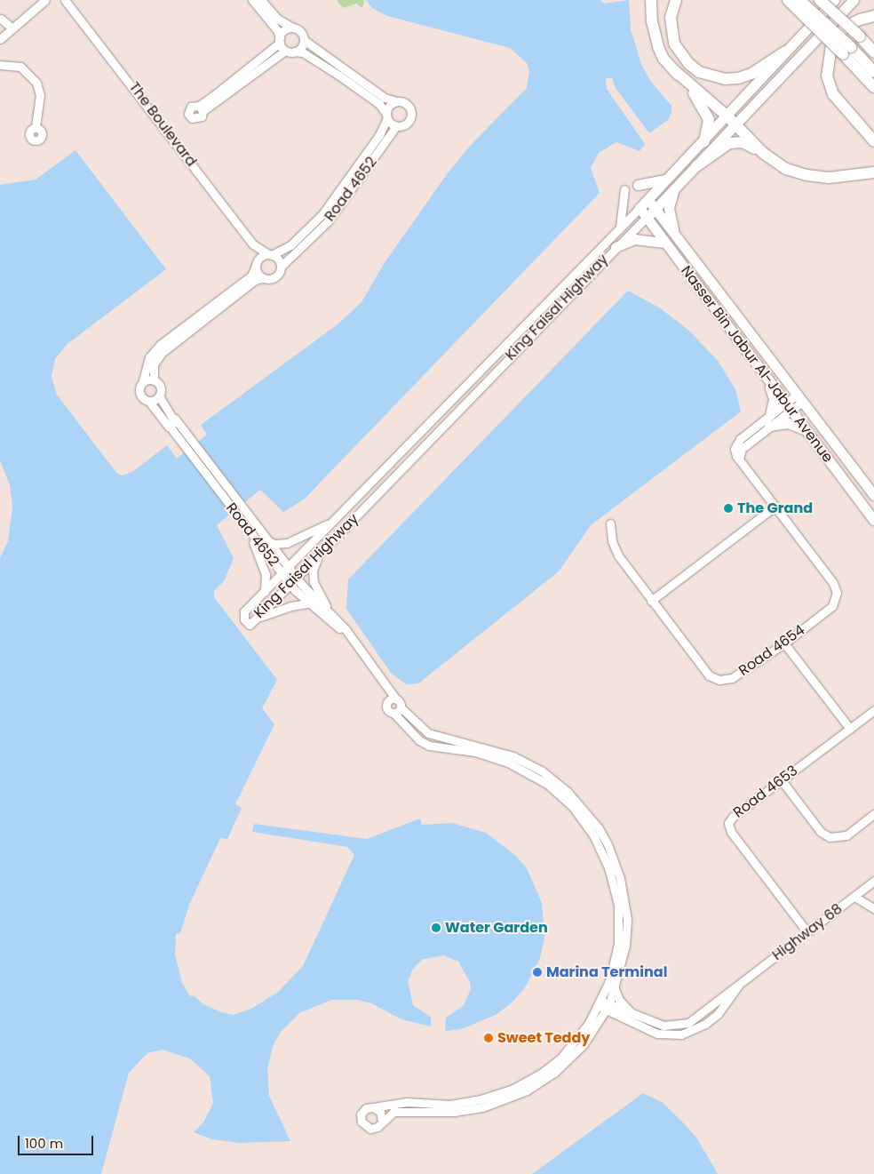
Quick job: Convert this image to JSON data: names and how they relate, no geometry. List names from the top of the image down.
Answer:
{
  "streets": {
    "main road": ["King Faisal Highway", "Nasser Bin Jabur Al-Jabur Avenue"],
    "street": [
      "The Boulevard",
      "Road 4652",
      "Road 4654",
      "Road 4653",
      "Highway 68"
    ]
  },
  "crossings": [
    ["The Boulevard", "Road 4652"],
    ["Road 4652", "King Faisal Highway"],
    ["King Faisal Highway", "Nasser Bin Jabur Al-Jabur Avenue"],
    ["Road 4653", "Highway 68"]
  ],
  "places": [
    "The Grand",
    "Water Garden",
    "Marina Terminal",
    "Sweet Teddy"
  ],
  "scale_bar": "100 m"
}
